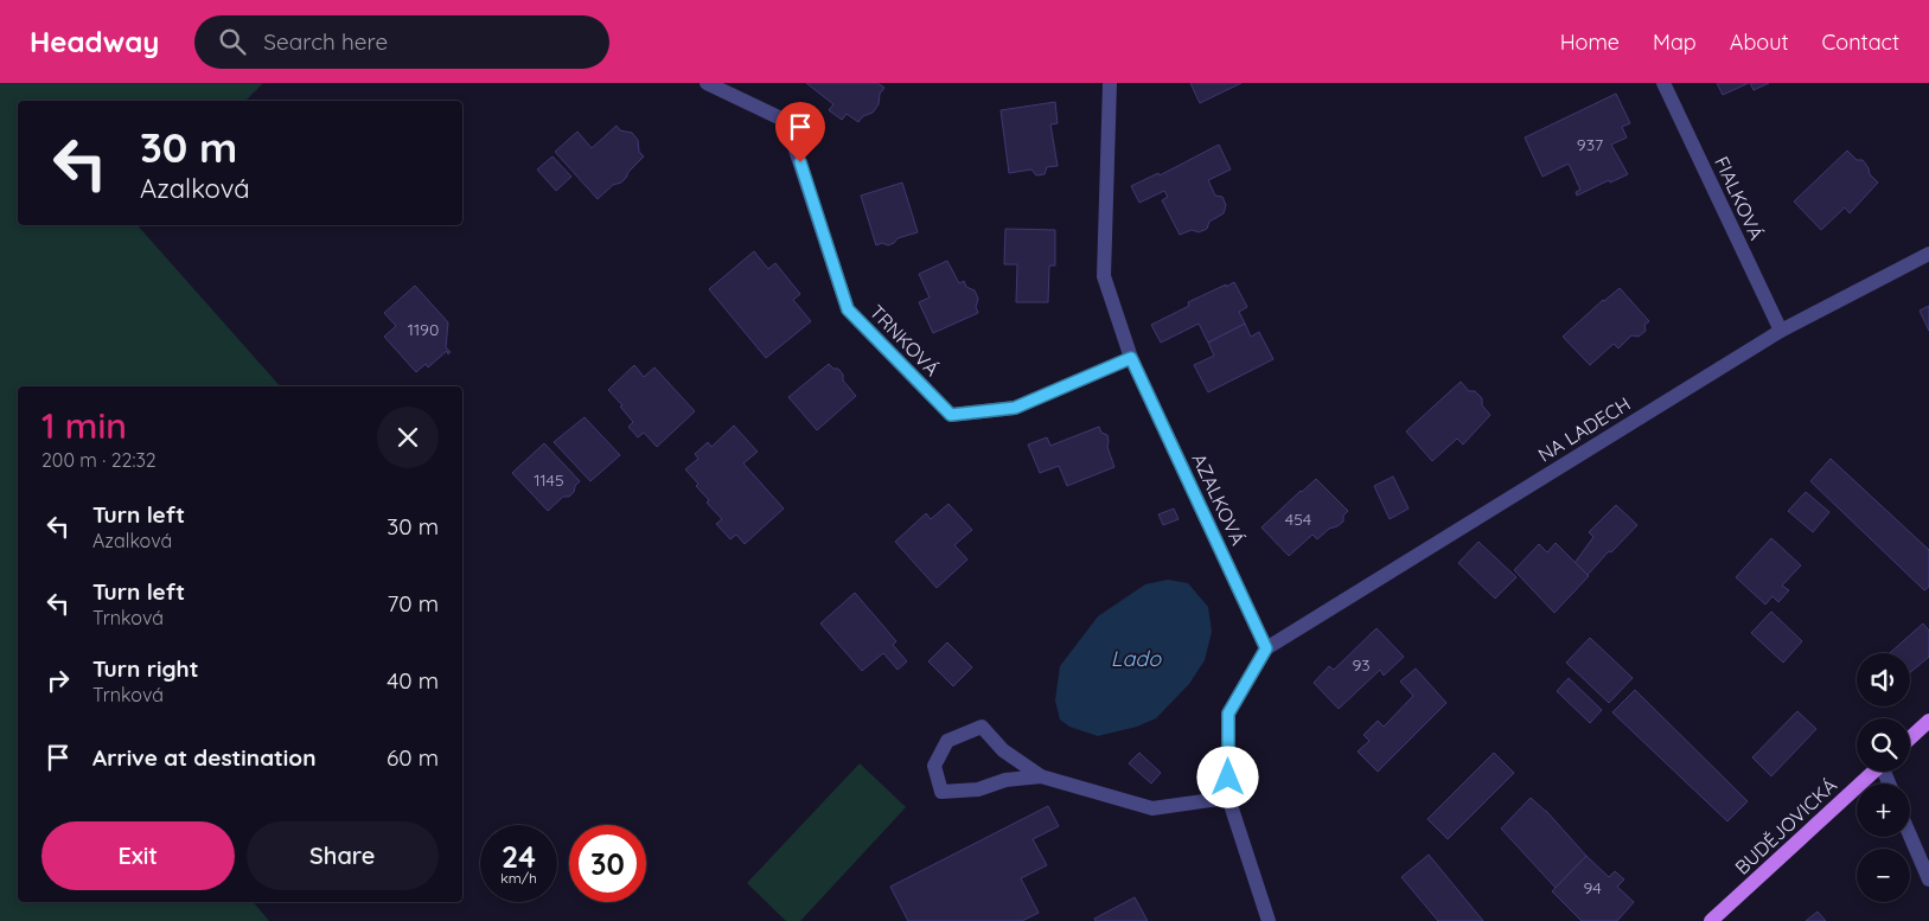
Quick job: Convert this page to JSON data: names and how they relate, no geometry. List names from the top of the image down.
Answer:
{
  "streets": {
    "main road": ["BUDĚJOVICKÁ"],
    "street": [
      "FIALKOVÁ",
      "TRNKOVÁ",
      "NA LADECH",
      "AZALKOVÁ"
    ]
  },
  "crossings": [
    ["FIALKOVÁ", "NA LADECH"],
    ["TRNKOVÁ", "AZALKOVÁ"],
    ["NA LADECH", "AZALKOVÁ"]
  ],
  "water": ["Lado"],
  "house_numbers": [
    "937",
    "1190",
    "1145",
    "454",
    "93",
    "94"
  ],
  "page": {
    "header": "Headway",
    "search": "Search here",
    "nav": [
      "Home",
      "Map",
      "About",
      "Contact"
    ],
    "turn": ["30 m", "Azalková"],
    "heading": ["1 min", "200 m · 22:32"],
    "list": [
      {
        "name": "Turn left",
        "note": "Azalková",
        "value": "30 m"
      },
      {
        "name": "Turn left",
        "note": "Trnková",
        "value": "70 m"
      },
      {
        "name": "Turn right",
        "note": "Trnková",
        "value": "40 m"
      },
      {
        "name": "Arrive at destination",
        "value": "60 m"
      }
    ],
    "map_buttons": ["+", "−"],
    "buttons": ["Exit", "Share"],
    "speed": "24 km/h",
    "limit": "30"
  }
}
